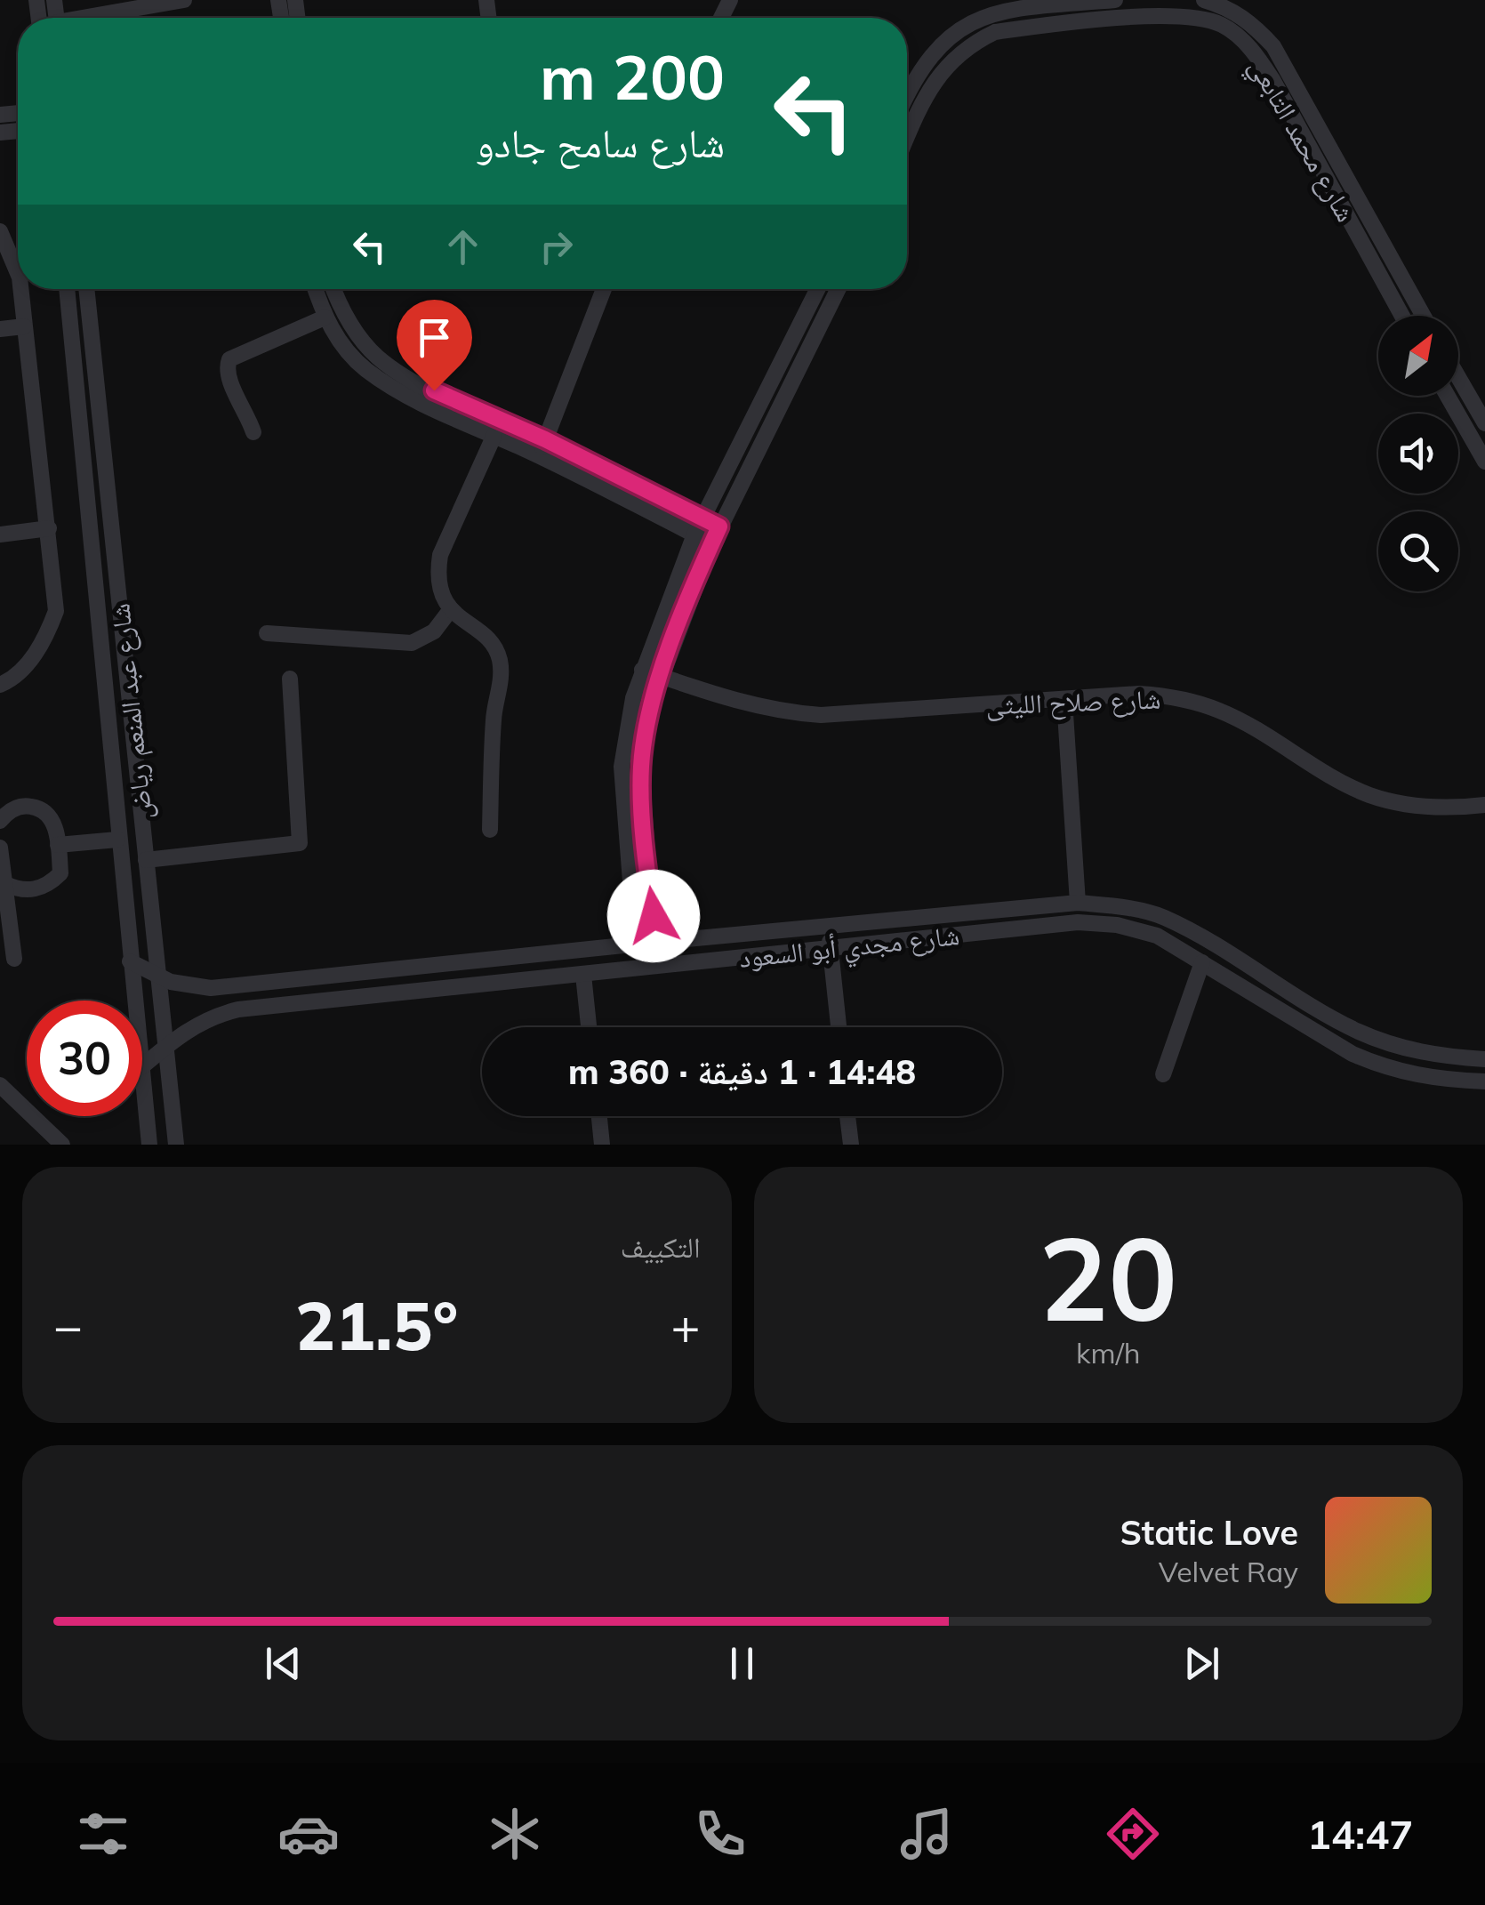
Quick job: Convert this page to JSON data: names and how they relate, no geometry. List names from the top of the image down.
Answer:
{
  "streets": {
    "street": [
      "شارع محمد التابعي",
      "شارع صلاح الليثى",
      "شارع عبد المنعم رياض",
      "شارع مجدي أبو السعود"
    ]
  },
  "crossings": [
    ["شارع عبد المنعم رياض", "شارع مجدي أبو السعود"]
  ],
  "north": "top right",
  "page": {
    "turn": ["200 m", "شارع سامح جادو"],
    "limit": "30",
    "trip": "14:48 · 1 دقيقة · 360 m",
    "tile": [
      ["20", "km/h"],
      "التكييف"
    ],
    "heat": ["−", "21.5°", "+"],
    "song": ["Static Love", "Velvet Ray"],
    "tabs": "14:47"
  }
}
